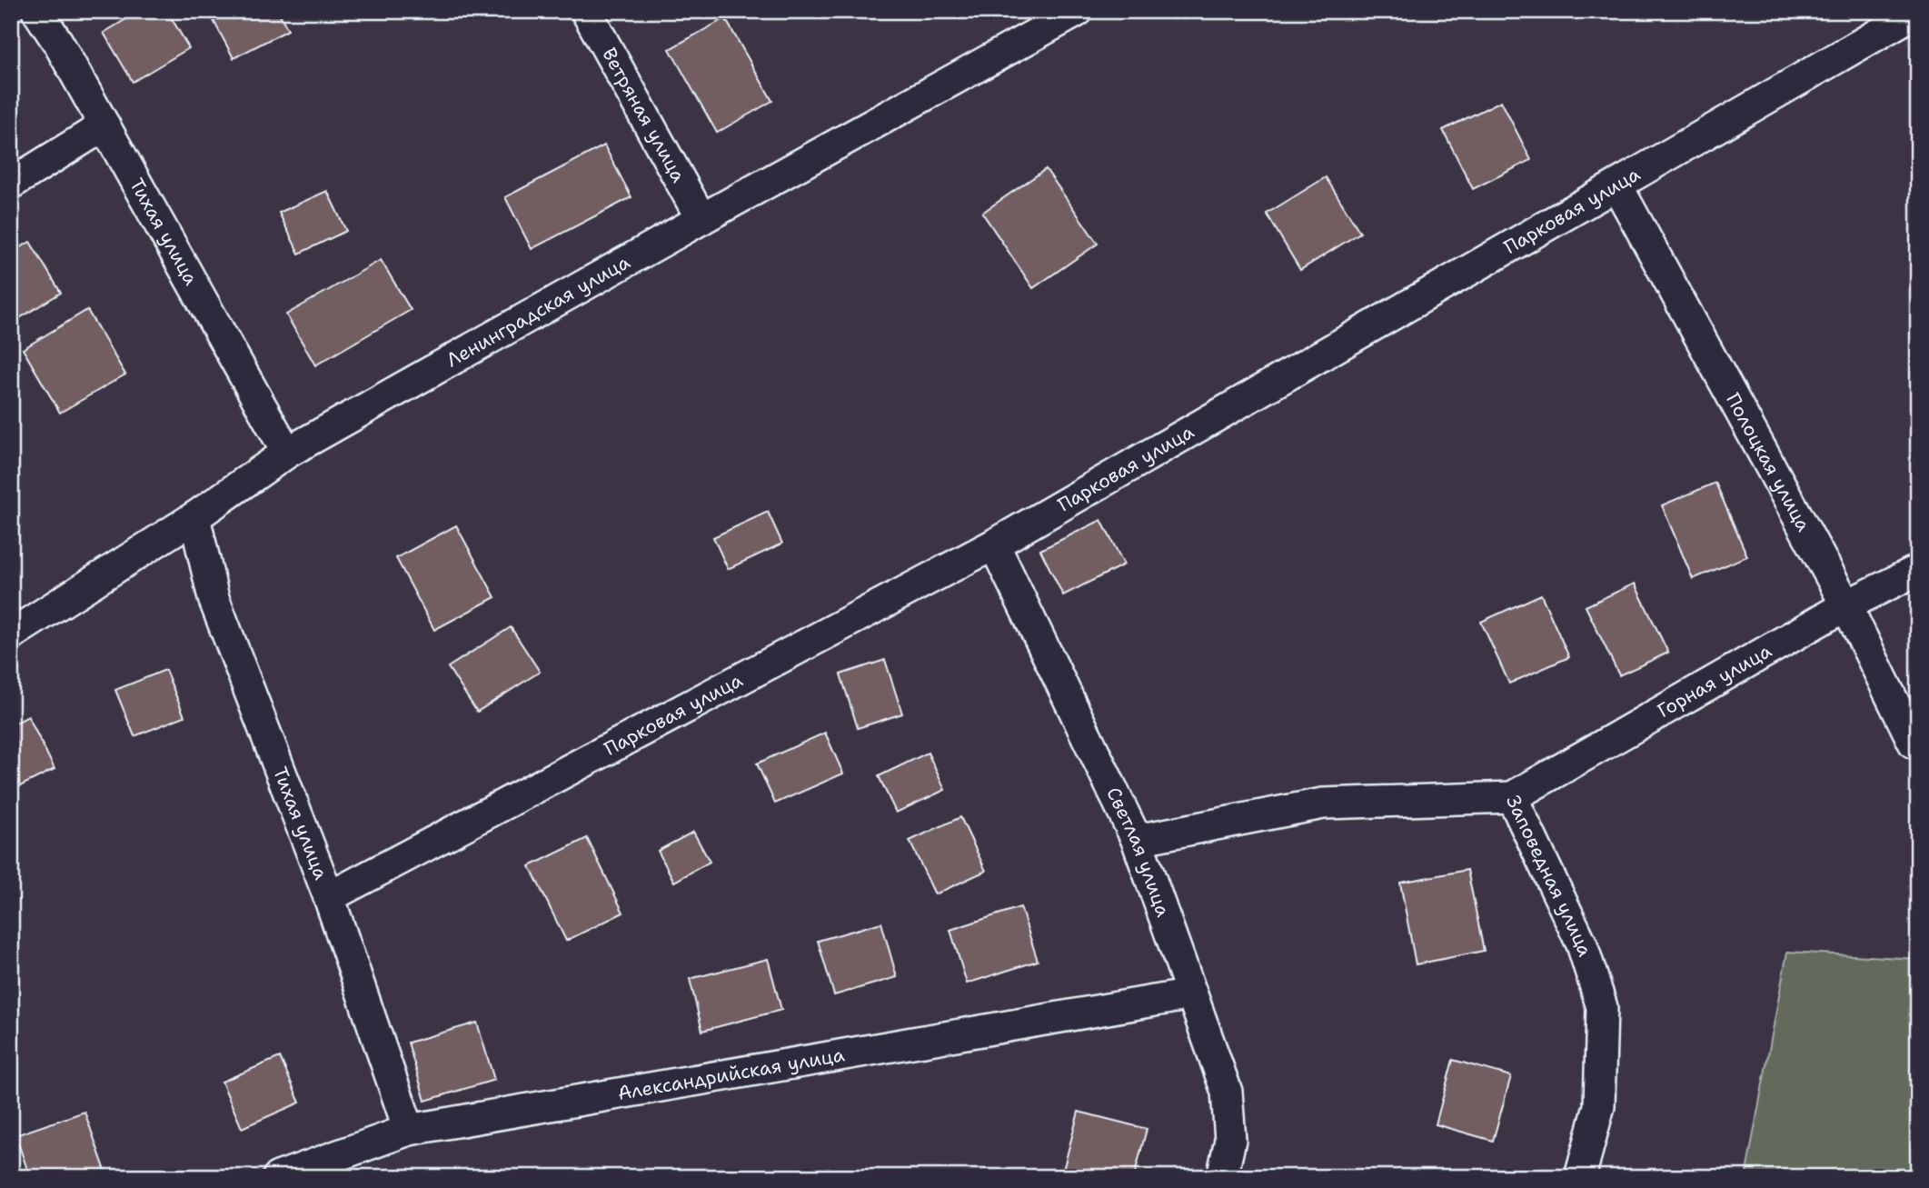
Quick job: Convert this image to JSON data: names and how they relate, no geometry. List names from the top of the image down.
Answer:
{
  "streets": {
    "street": [
      "Ветряная улица",
      "Парковая улица",
      "Тихая улица",
      "Ленинградская улица",
      "Полоцкая улица",
      "Горная улица",
      "Светлая улица",
      "Заповедная улица",
      "Александрийская улица"
    ]
  },
  "crossings": [
    ["Ветряная улица", "Ленинградская улица"],
    ["Парковая улица", "Тихая улица"],
    ["Парковая улица", "Полоцкая улица"],
    ["Парковая улица", "Светлая улица"],
    ["Тихая улица", "Ленинградская улица"],
    ["Тихая улица", "Александрийская улица"],
    ["Полоцкая улица", "Горная улица"],
    ["Горная улица", "Заповедная улица"],
    ["Светлая улица", "Заповедная улица"],
    ["Светлая улица", "Александрийская улица"]
  ]
}
